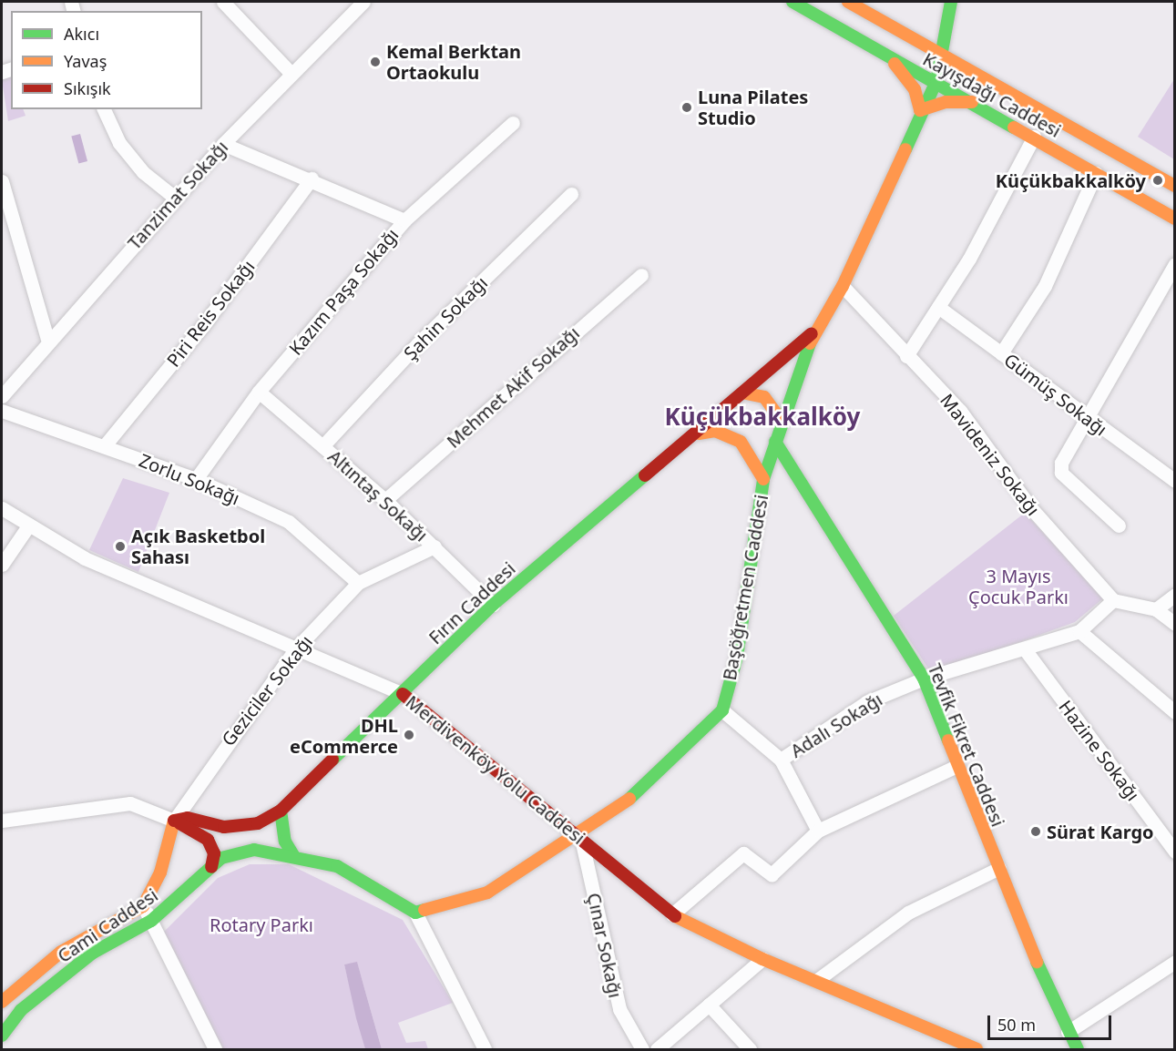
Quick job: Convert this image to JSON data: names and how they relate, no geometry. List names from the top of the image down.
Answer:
{
  "streets": {
    "main road": [
      "Kayışdağı Caddesi",
      "Başöğretmen Caddesi",
      "Fırın Caddesi",
      "Tevfik Fikret Caddesi",
      "Merdivenköy Yolu Caddesi",
      "Cami Caddesi"
    ],
    "street": [
      "Tanzimat Sokağı",
      "Kazım Paşa Sokağı",
      "Piri Reis Sokağı",
      "Şahin Sokağı",
      "Mehmet Akif Sokağı",
      "Gümüş Sokağı",
      "Mavideniz Sokağı",
      "Zorlu Sokağı",
      "Altıntaş Sokağı",
      "Geziciler Sokağı",
      "Adalı Sokağı",
      "Hazine Sokağı",
      "Çınar Sokağı"
    ]
  },
  "crossings": [
    ["Kayışdağı Caddesi", "Başöğretmen Caddesi"],
    ["Kazım Paşa Sokağı", "Zorlu Sokağı"],
    ["Kazım Paşa Sokağı", "Altıntaş Sokağı"],
    ["Piri Reis Sokağı", "Zorlu Sokağı"],
    ["Şahin Sokağı", "Altıntaş Sokağı"],
    ["Mehmet Akif Sokağı", "Altıntaş Sokağı"],
    ["Mavideniz Sokağı", "Başöğretmen Caddesi"],
    ["Zorlu Sokağı", "Geziciler Sokağı"],
    ["Altıntaş Sokağı", "Fırın Caddesi"],
    ["Altıntaş Sokağı", "Geziciler Sokağı"],
    ["Başöğretmen Caddesi", "Fırın Caddesi"],
    ["Başöğretmen Caddesi", "Tevfik Fikret Caddesi"],
    ["Fırın Caddesi", "Geziciler Sokağı"],
    ["Fırın Caddesi", "Merdivenköy Yolu Caddesi"],
    ["Fırın Caddesi", "Cami Caddesi"],
    ["Geziciler Sokağı", "Merdivenköy Yolu Caddesi"],
    ["Geziciler Sokağı", "Cami Caddesi"],
    ["Adalı Sokağı", "Tevfik Fikret Caddesi"],
    ["Adalı Sokağı", "Hazine Sokağı"],
    ["Merdivenköy Yolu Caddesi", "Çınar Sokağı"]
  ],
  "districts": ["Küçükbakkalköy"],
  "parks": ["3 Mayıs Çocuk Parkı", "Rotary Parkı"],
  "places": [
    "Kemal Berktan Ortaokulu",
    "Luna Pilates Studio",
    "Küçükbakkalköy",
    "Açık Basketbol Sahası",
    "DHL eCommerce",
    "Sürat Kargo"
  ],
  "legend": ["Akıcı", "Yavaş", "Sıkışık"],
  "scale_bar": "50 m"
}
